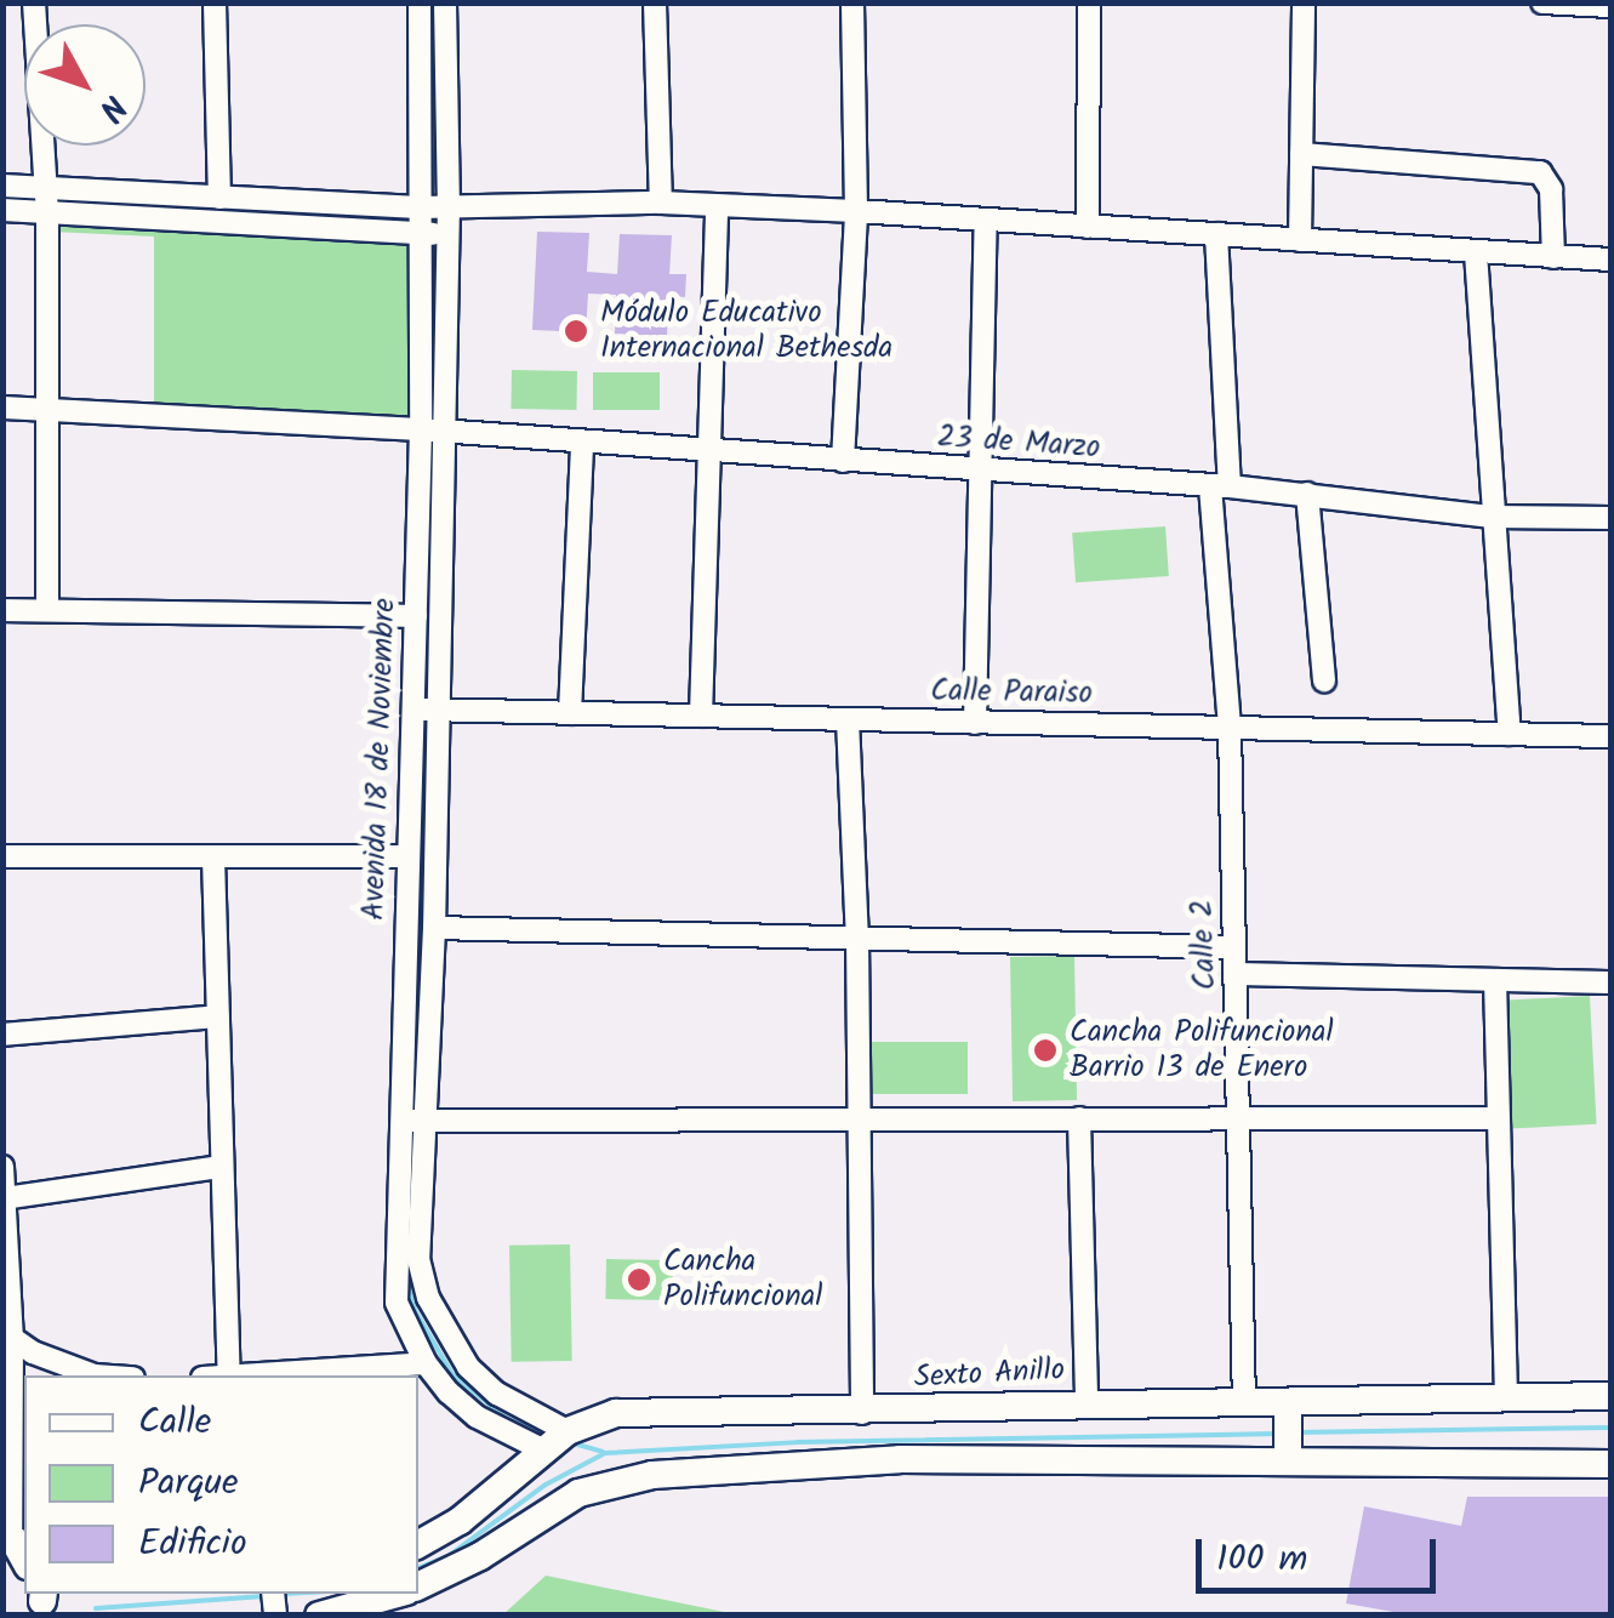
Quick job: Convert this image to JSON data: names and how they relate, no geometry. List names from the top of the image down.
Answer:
{
  "streets": {
    "main road": ["Sexto Anillo"],
    "street": [
      "23 de Marzo",
      "Calle Paraiso",
      "Avenida 18 de Noviembre",
      "Calle 2"
    ]
  },
  "crossings": [
    ["23 de Marzo", "Avenida 18 de Noviembre"],
    ["23 de Marzo", "Calle 2"],
    ["Calle Paraiso", "Avenida 18 de Noviembre"],
    ["Calle Paraiso", "Calle 2"],
    ["Avenida 18 de Noviembre", "Sexto Anillo"],
    ["Calle 2", "Sexto Anillo"]
  ],
  "places": ["Módulo Educativo Internacional Bethesda", "Cancha Polifuncional Barrio 13 de Enero", "Cancha Polifuncional"],
  "legend": ["Calle", "Parque", "Edificio"],
  "scale_bar": "100 m",
  "north": "bottom right"
}
